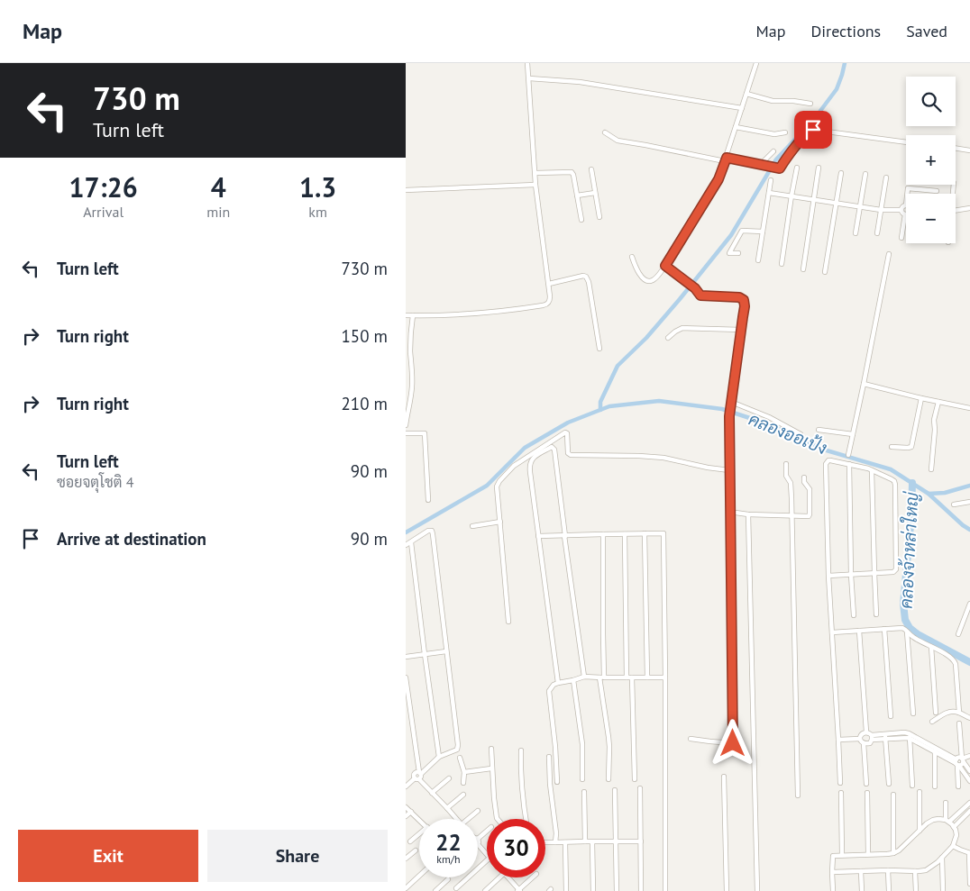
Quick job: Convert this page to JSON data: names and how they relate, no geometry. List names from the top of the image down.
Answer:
{
  "water": ["คลองออเป้ง", "คลองจ้าหล่าใหญ่"],
  "page": {
    "header": "Map",
    "nav": ["Map", "Directions", "Saved"],
    "turn": ["730 m", "Turn left"],
    "map_buttons": ["+", "−"],
    "eta": [
      "17:26",
      "Arrival",
      "4",
      "min",
      "1.3",
      "km"
    ],
    "list": [
      {
        "name": "Turn left",
        "value": "730 m"
      },
      {
        "name": "Turn right",
        "value": "150 m"
      },
      {
        "name": "Turn right",
        "value": "210 m"
      },
      {
        "name": "Turn left",
        "note": "ซอยจตุโชติ 4",
        "value": "90 m"
      },
      {
        "name": "Arrive at destination",
        "value": "90 m"
      }
    ],
    "speed": "22 km/h",
    "limit": "30",
    "buttons": ["Exit", "Share"]
  }
}
